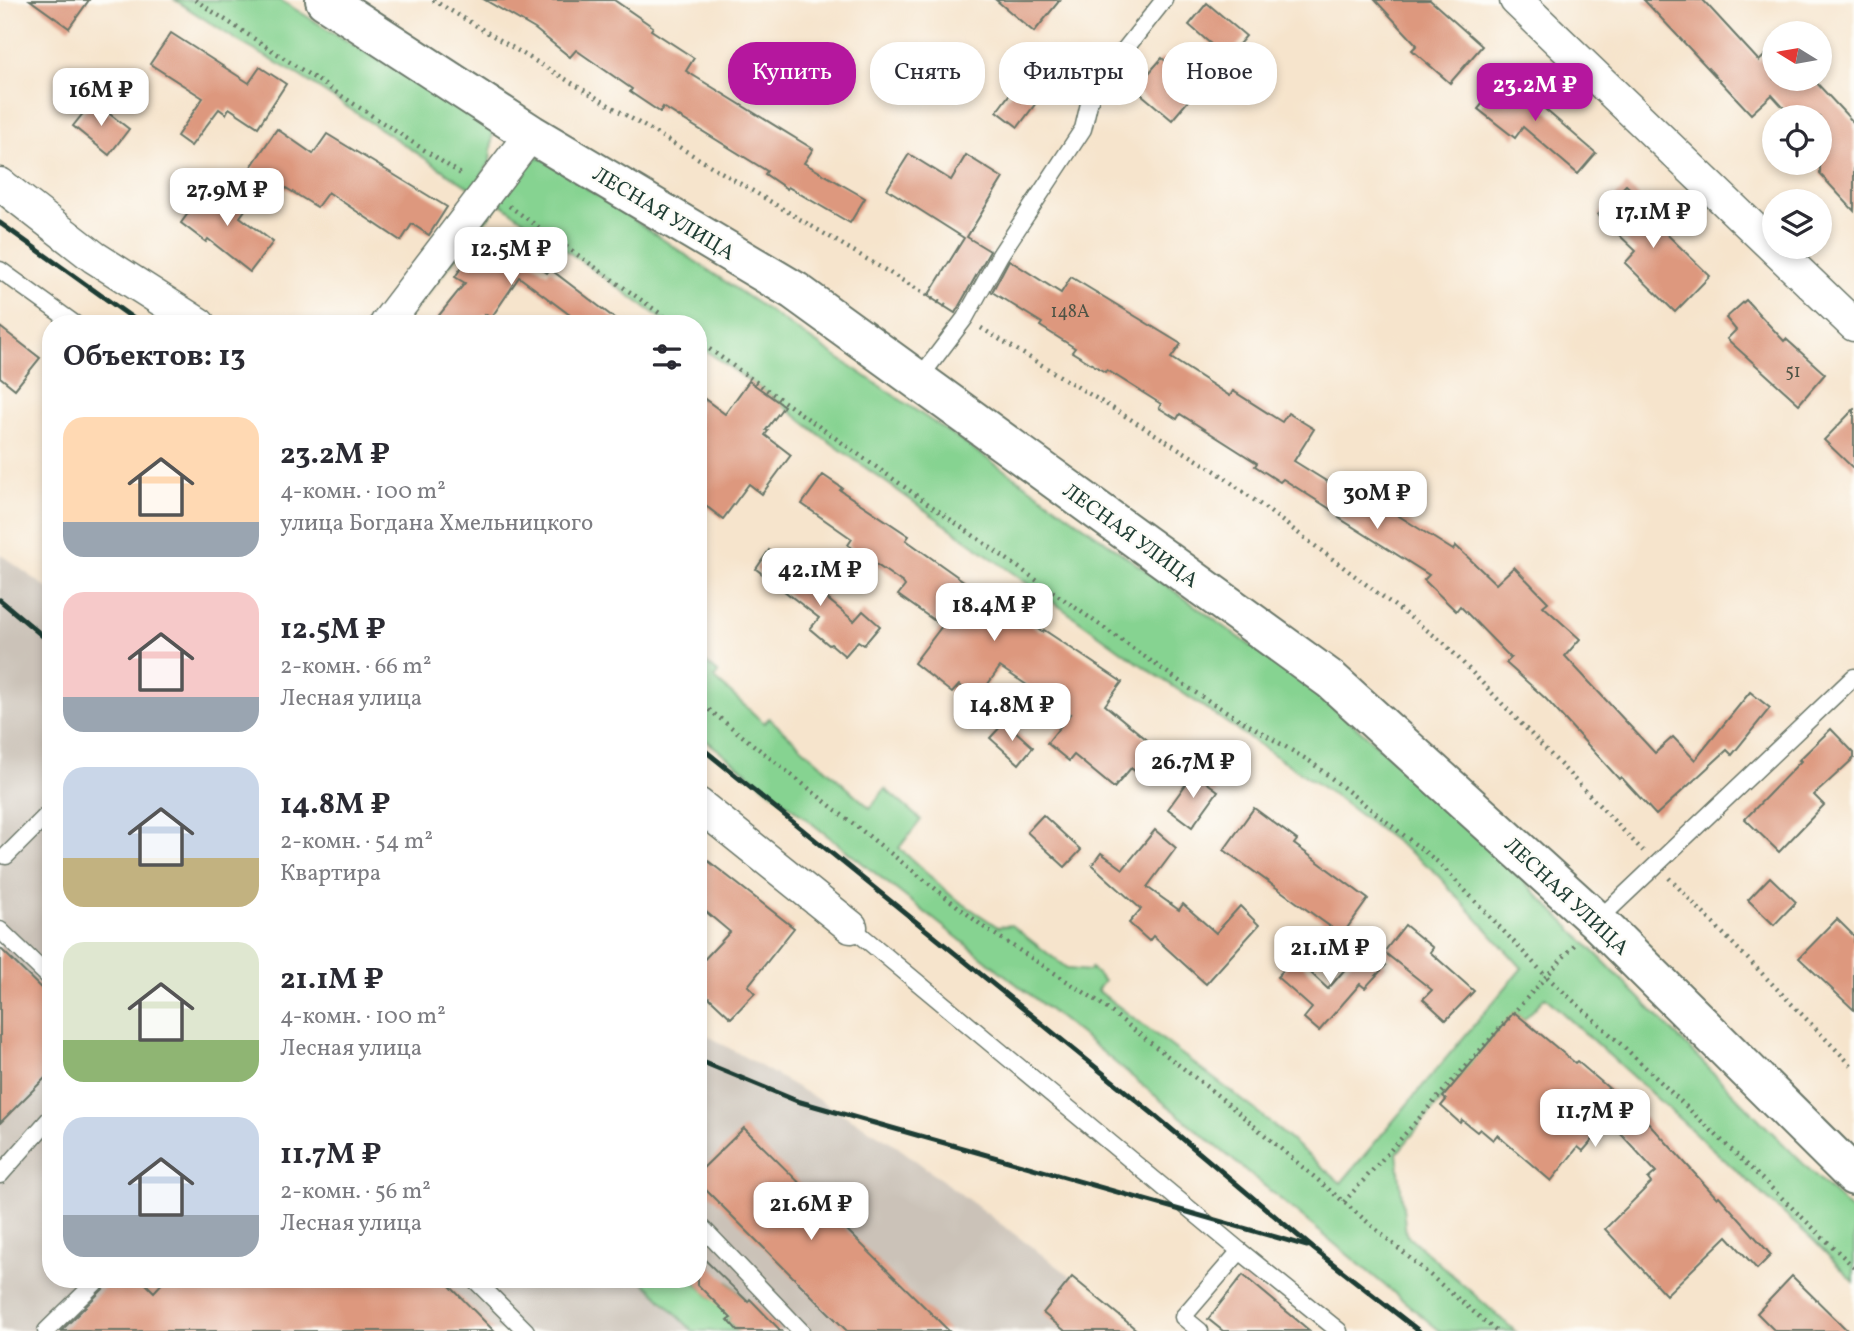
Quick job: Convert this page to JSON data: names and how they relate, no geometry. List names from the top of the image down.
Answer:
{
  "streets": {
    "street": ["ЛЕСНАЯ УЛИЦА"]
  },
  "house_numbers": ["148А", "51"],
  "north": "left",
  "page": {
    "chip": [
      "Купить",
      "Снять",
      "Фильтры",
      "Новое"
    ],
    "price": [
      "23.2M ₽",
      "16M ₽",
      "27.9M ₽",
      "17.1M ₽",
      "12.5M ₽",
      "30M ₽",
      "42.1M ₽",
      "18.4M ₽",
      "14.8M ₽",
      "26.7M ₽",
      "21.1M ₽",
      "11.7M ₽",
      "21.6M ₽"
    ],
    "heading": "Объектов: 13",
    "list": [
      {
        "name": "23.2M ₽",
        "note": "4-комн. · 100 m² · улица Богдана Хмельницкого"
      },
      {
        "name": "12.5M ₽",
        "note": "2-комн. · 66 m² · Лесная улица"
      },
      {
        "name": "14.8M ₽",
        "note": "2-комн. · 54 m² · Квартира"
      },
      {
        "name": "21.1M ₽",
        "note": "4-комн. · 100 m² · Лесная улица"
      },
      {
        "name": "11.7M ₽",
        "note": "2-комн. · 56 m² · Лесная улица"
      }
    ]
  }
}
